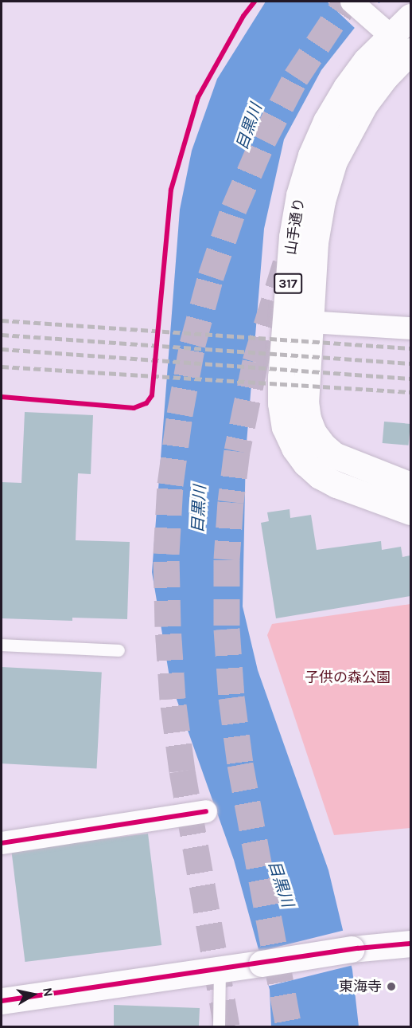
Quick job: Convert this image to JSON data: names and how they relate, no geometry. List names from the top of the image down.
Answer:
{
  "streets": {
    "main road": ["山手通り", "317"]
  },
  "water": ["目黒川"],
  "parks": ["子供の森公園"],
  "places": ["東海寺"],
  "north": "right"
}
